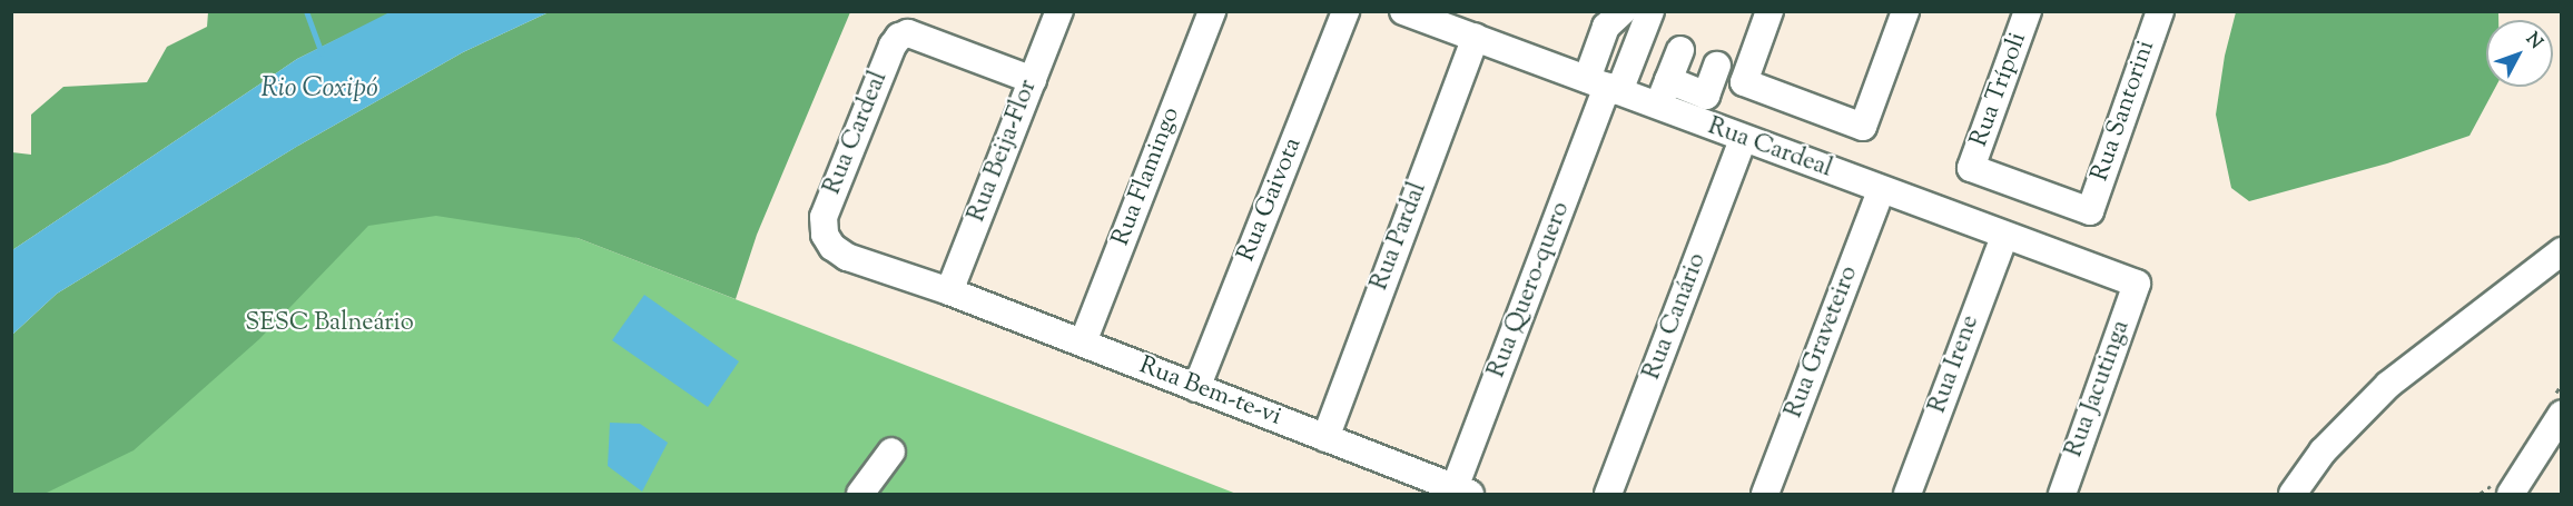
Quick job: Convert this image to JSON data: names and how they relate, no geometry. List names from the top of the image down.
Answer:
{
  "streets": {
    "street": [
      "Rua Trípoli",
      "Rua Santorini",
      "Rua Cardeal",
      "Rua Beija-Flor",
      "Rua Flamingo",
      "Rua Gaivota",
      "Rua Pardal",
      "Rua Quero-quero",
      "Rua Canário",
      "Rua Graveteiro",
      "Rua Irene",
      "Rua Jacutinga",
      "Rua Bem-te-vi"
    ]
  },
  "crossings": [
    ["Rua Trípoli", "Rua Santorini"],
    ["Rua Cardeal", "Rua Beija-Flor"],
    ["Rua Cardeal", "Rua Pardal"],
    ["Rua Cardeal", "Rua Quero-quero"],
    ["Rua Cardeal", "Rua Canário"],
    ["Rua Cardeal", "Rua Graveteiro"],
    ["Rua Cardeal", "Rua Irene"],
    ["Rua Cardeal", "Rua Jacutinga"],
    ["Rua Cardeal", "Rua Bem-te-vi"],
    ["Rua Beija-Flor", "Rua Bem-te-vi"],
    ["Rua Flamingo", "Rua Bem-te-vi"],
    ["Rua Gaivota", "Rua Bem-te-vi"],
    ["Rua Pardal", "Rua Bem-te-vi"],
    ["Rua Quero-quero", "Rua Bem-te-vi"]
  ],
  "water": ["Rio Coxipó"],
  "parks": ["SESC Balneário"],
  "north": "top right"
}
